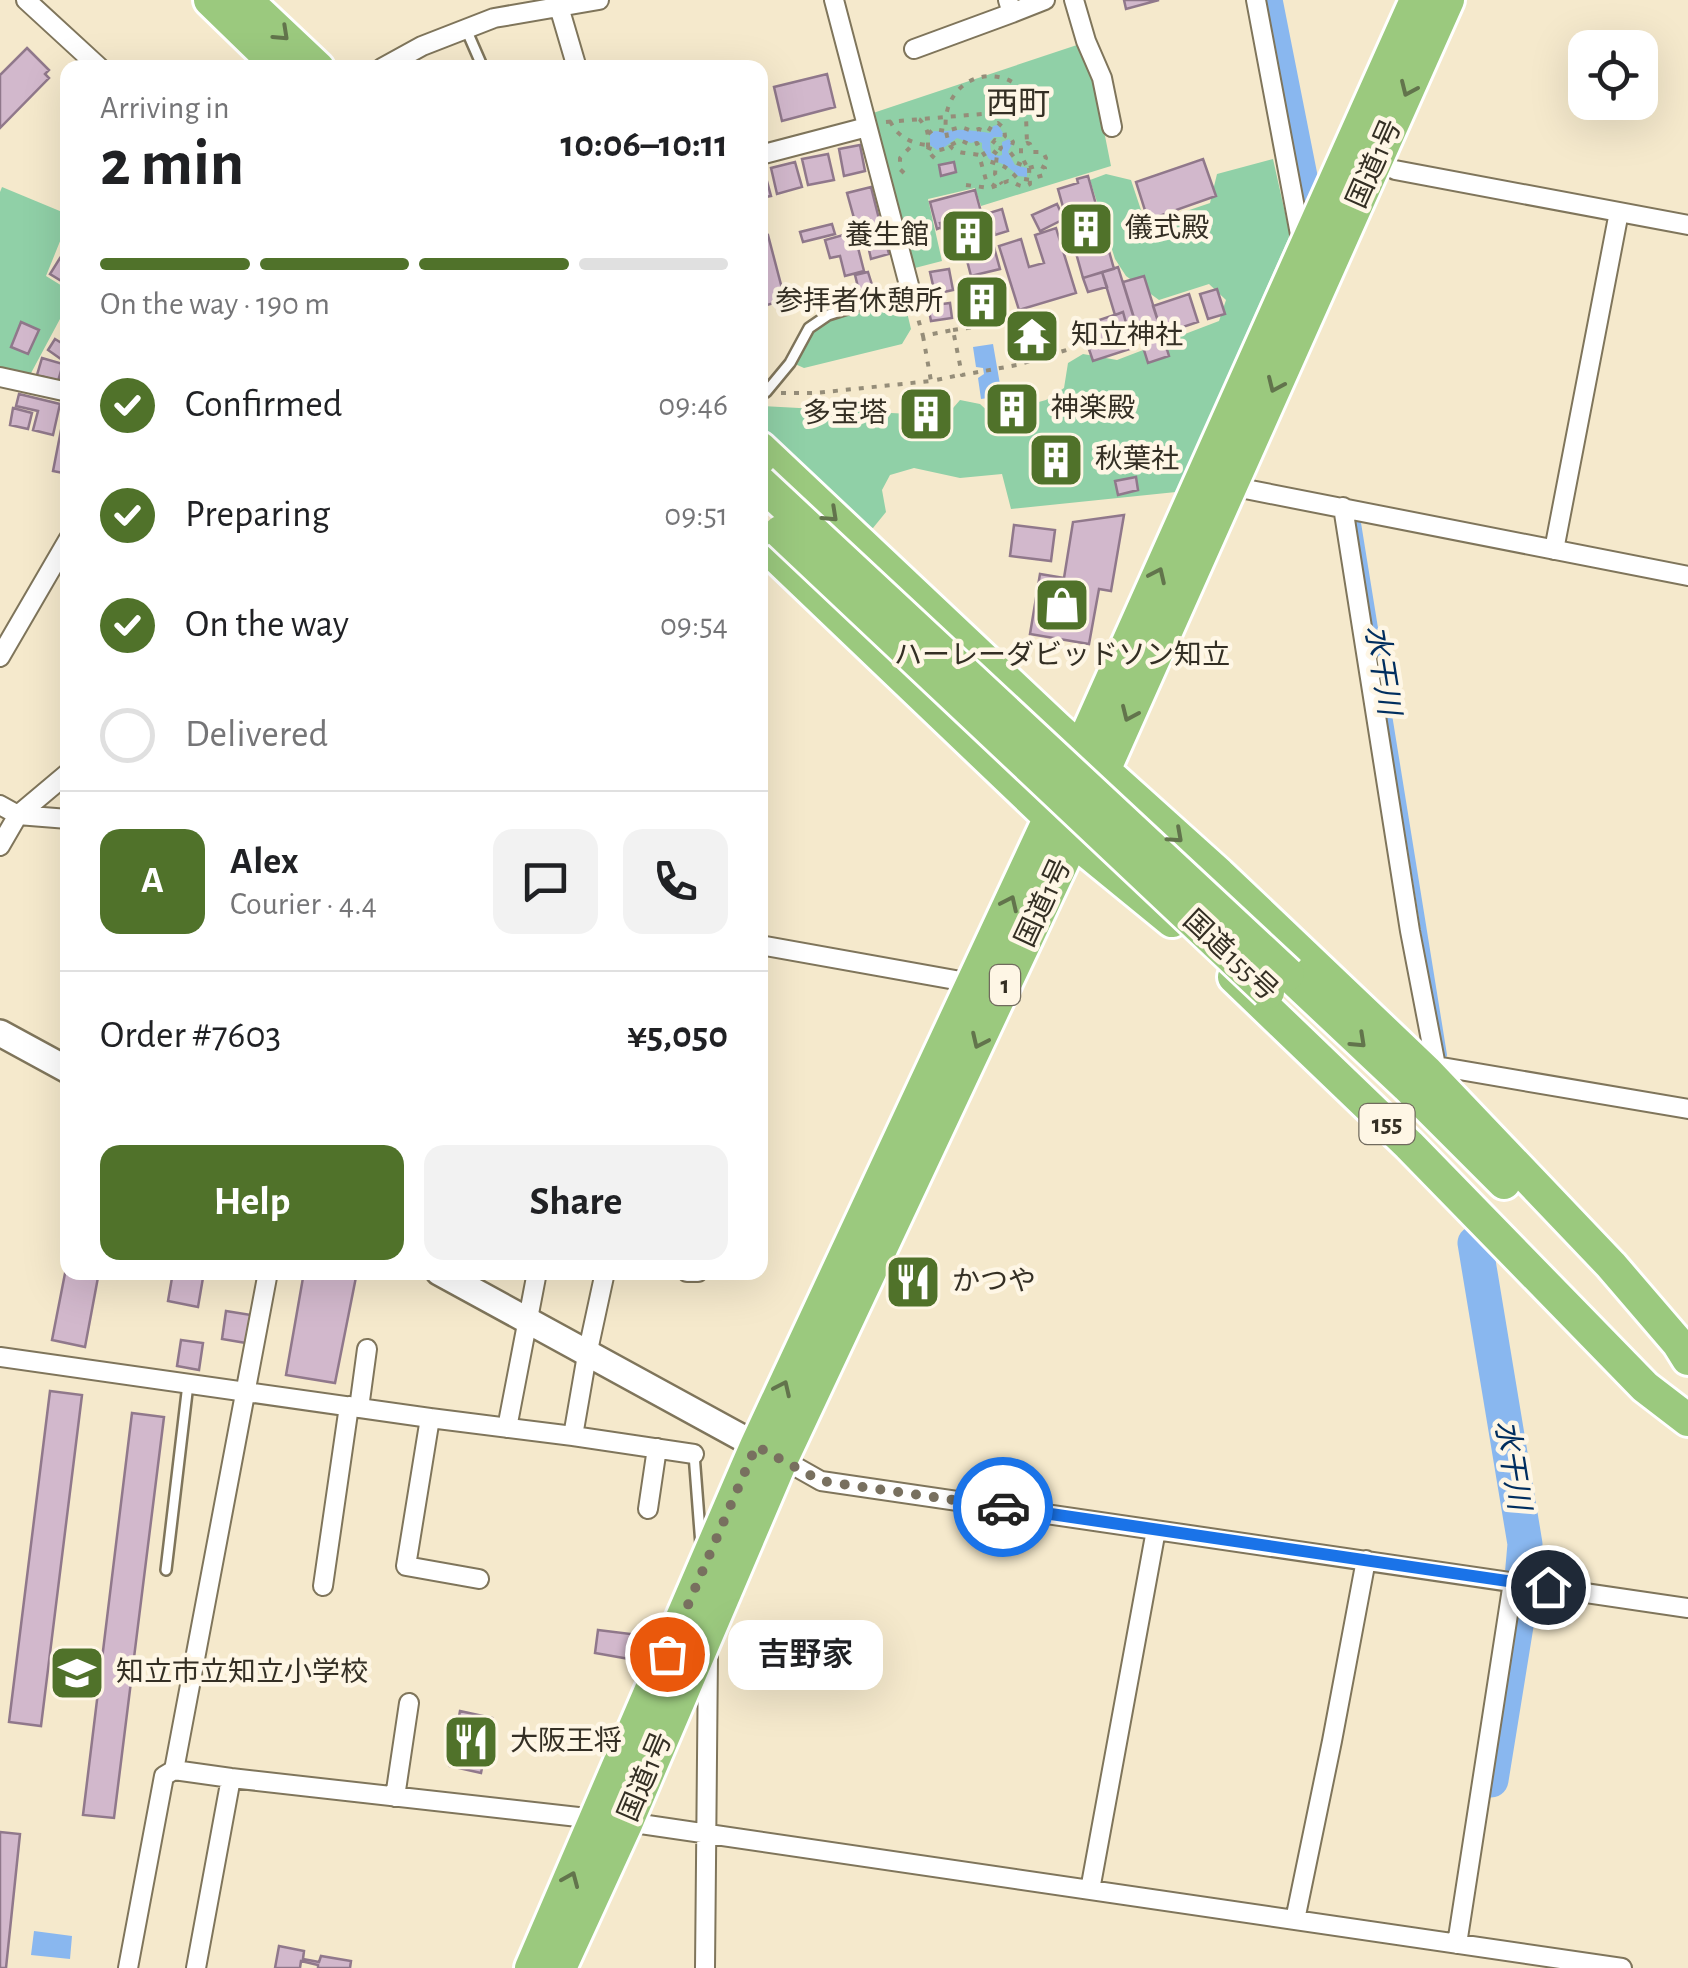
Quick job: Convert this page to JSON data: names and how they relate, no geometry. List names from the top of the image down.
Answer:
{
  "streets": {
    "highway": [
      "国道1号",
      "国道155号",
      "1",
      "155"
    ]
  },
  "crossings": [
    ["国道1号", "155"]
  ],
  "districts": ["西町"],
  "water": ["水干川"],
  "places": {
    "building": [
      "儀式殿",
      "養生館",
      "参拝者休憩所",
      "神楽殿",
      "多宝塔",
      "秋葉社"
    ],
    "temple": ["知立神社"],
    "shop": ["ハーレーダビッドソン知立"],
    "restaurant": ["かつや", "大阪王将"],
    "other": ["吉野家"],
    "school or university": ["知立市立知立小学校"]
  },
  "page": {
    "heading": ["2 min", "Arriving in", "10:06–10:11"],
    "panel": [
      "Alex",
      "Courier · 4.4",
      "Order #7603",
      "¥5,050"
    ],
    "bar": "On the way · 190 m",
    "list": [
      ["Confirmed", "09:46"],
      ["Preparing", "09:51"],
      ["On the way", "09:54"],
      "Delivered"
    ],
    "round": "A",
    "buttons": ["Help", "Share"],
    "bubble": "吉野家"
  }
}
